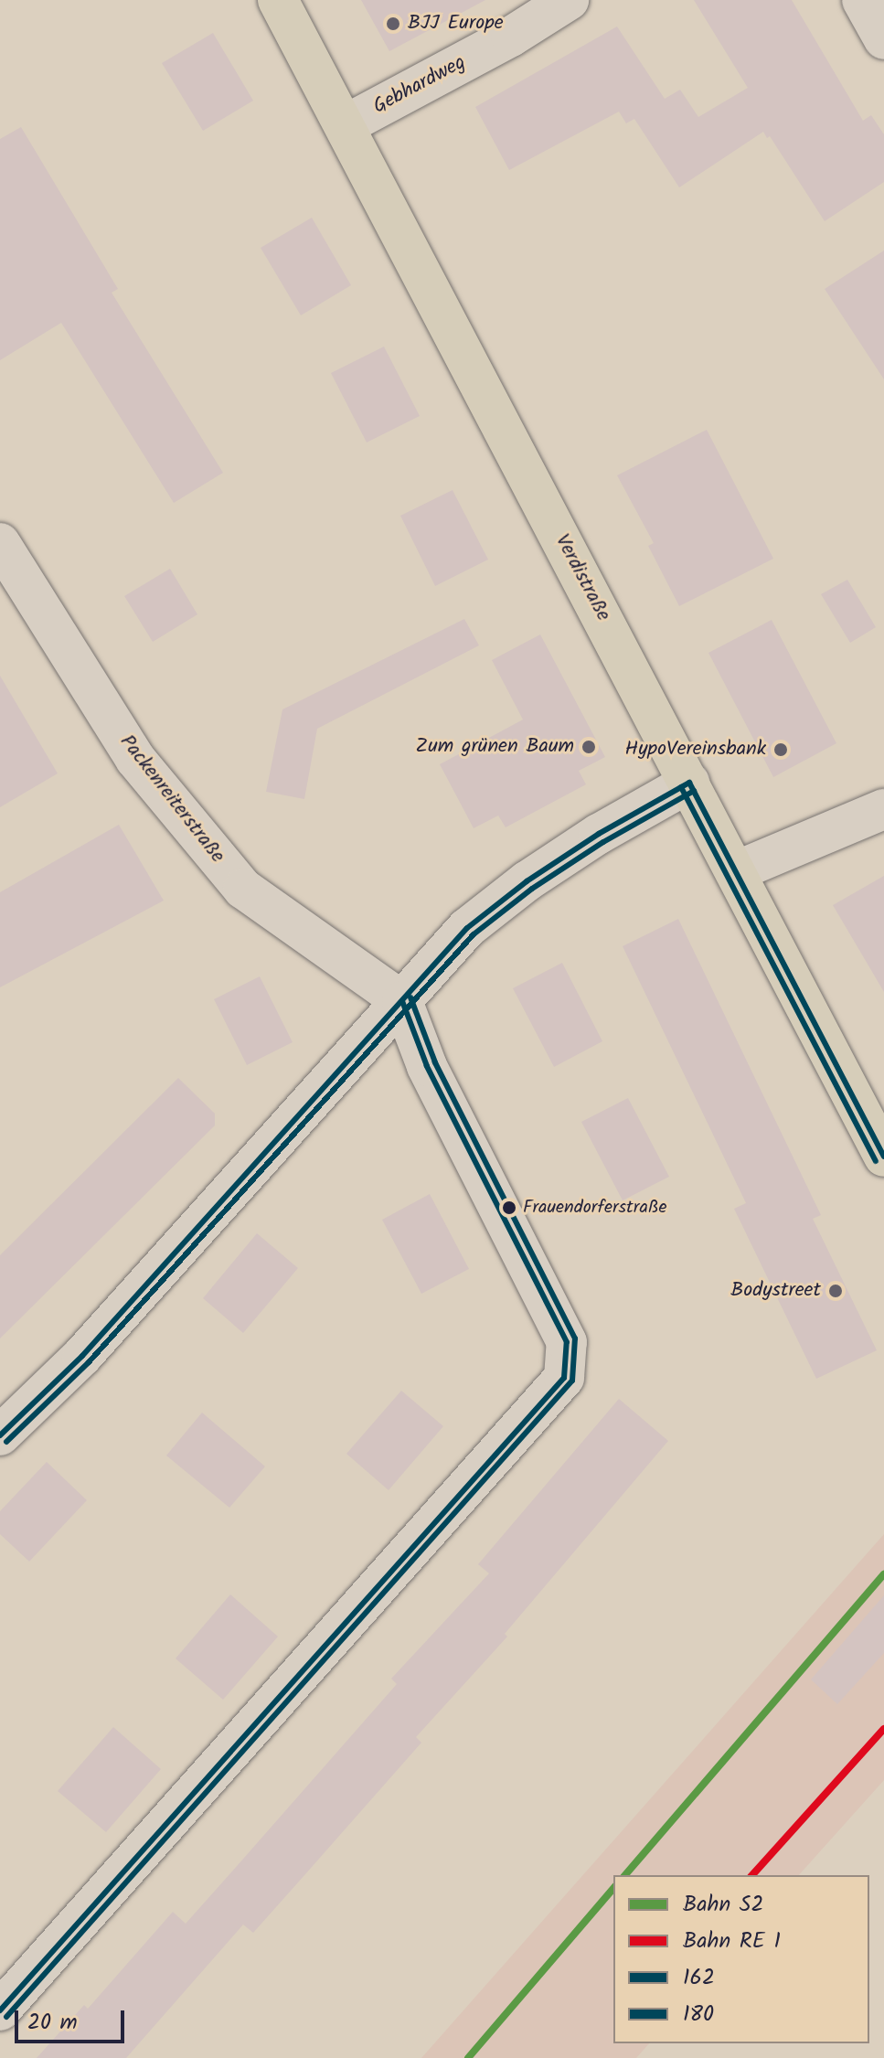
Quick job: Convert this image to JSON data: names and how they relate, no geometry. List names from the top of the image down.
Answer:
{
  "streets": {
    "main road": ["Verdistraße"],
    "street": ["Gebhardweg", "Packenreiterstraße"]
  },
  "crossings": [
    ["Gebhardweg", "Verdistraße"]
  ],
  "places": [
    "BJJ Europe",
    "Zum grünen Baum",
    "HypoVereinsbank",
    "Frauendorferstraße",
    "Bodystreet"
  ],
  "lines": ["transit line 162", "transit line 180", "rail line S2"],
  "legend": [
    "Bahn S2",
    "Bahn RE 1",
    "162",
    "180"
  ],
  "scale_bar": "20 m"
}
